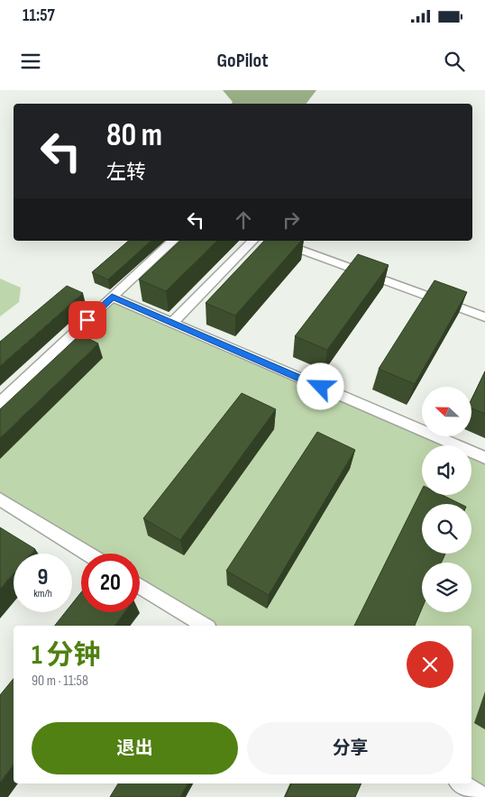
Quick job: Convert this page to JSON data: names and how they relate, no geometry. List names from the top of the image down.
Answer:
{
  "north": "left",
  "page": {
    "status": "11:57",
    "header": "GoPilot",
    "turn": ["80 m", "左转"],
    "speed": "9 km/h",
    "limit": "20",
    "heading": ["1 分钟", "90 m · 11:58"],
    "buttons": ["退出", "分享"]
  }
}
